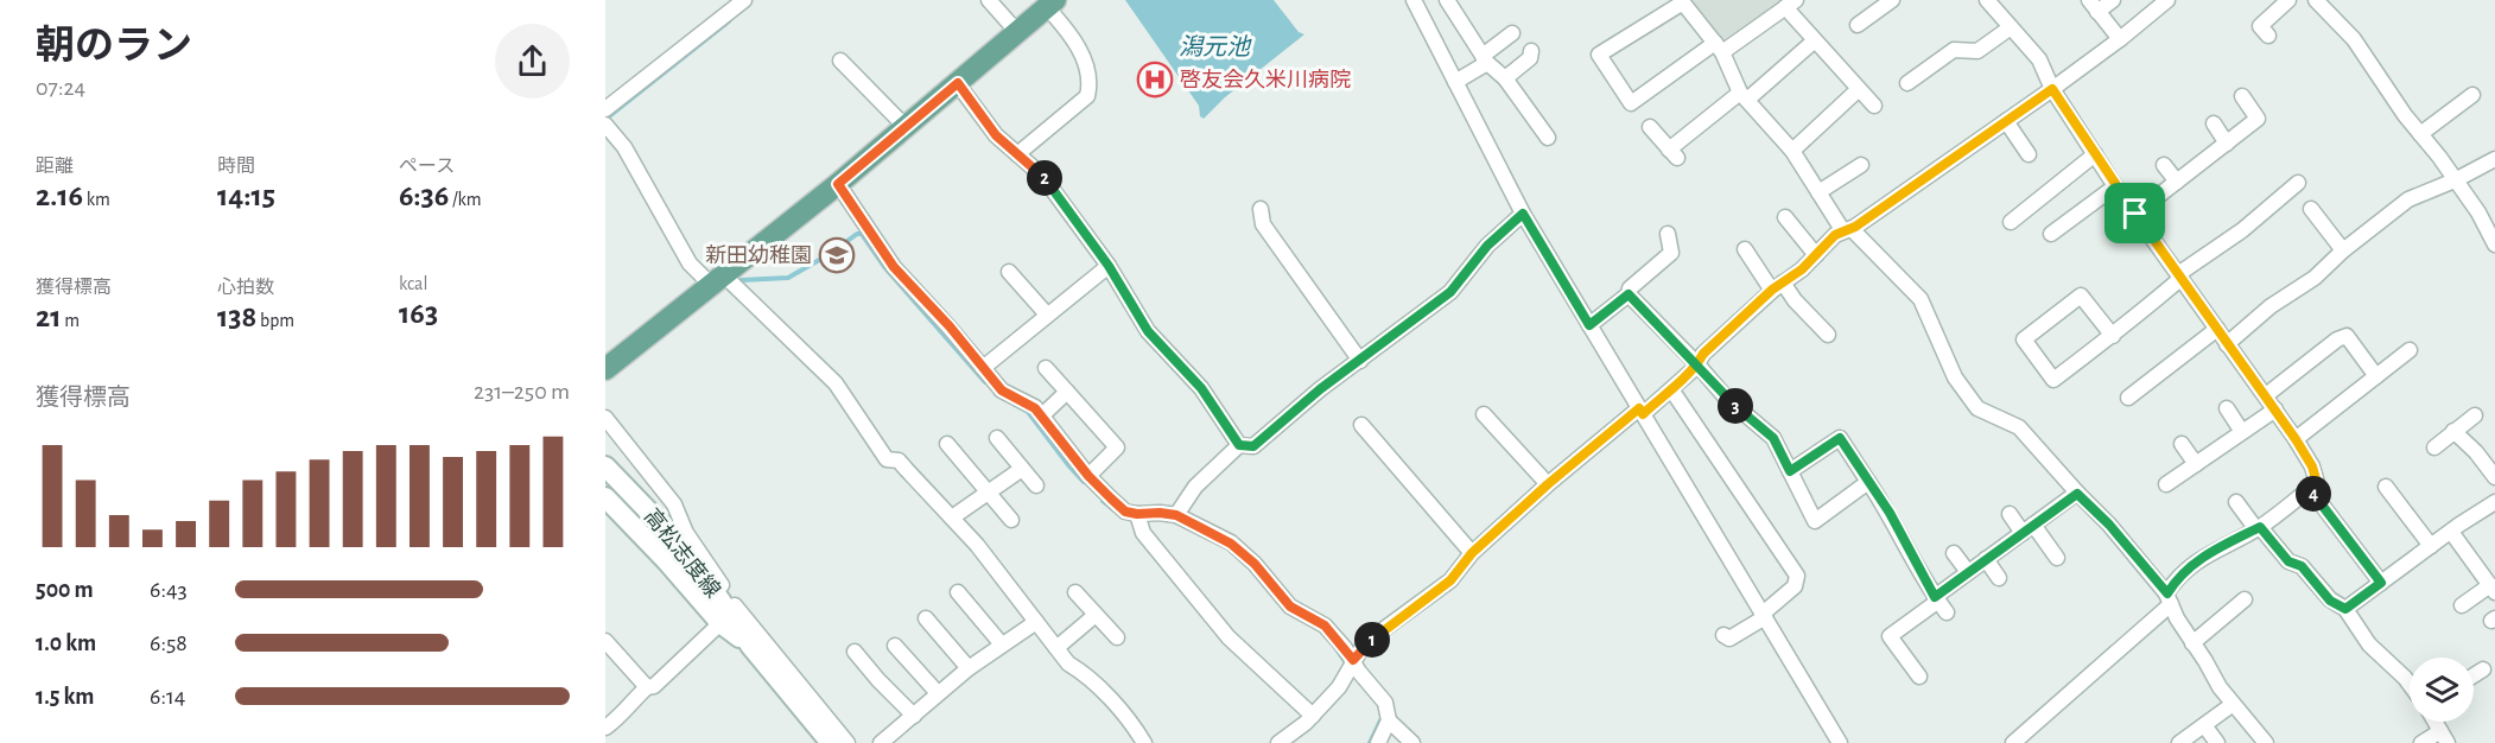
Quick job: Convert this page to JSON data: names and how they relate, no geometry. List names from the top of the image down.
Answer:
{
  "streets": {
    "main road": ["高松志度線"]
  },
  "water": ["潟元池"],
  "places": {
    "hospital": ["啓友会久米川病院"],
    "school or university": ["新田幼稚園"]
  },
  "page": {
    "heading": ["朝のラン", "07:24"],
    "stats": [
      ["距離", "2.16 km"],
      ["時間", "14:15"],
      ["ペース", "6:36 /km"],
      ["獲得標高", "21 m"],
      ["心拍数", "138 bpm"],
      ["kcal", "163"]
    ],
    "pins": [
      "2",
      "3",
      "4",
      "1"
    ],
    "chart": ["獲得標高", "231–250 m"],
    "list": [
      {
        "name": "500 m",
        "note": "6:43"
      },
      {
        "name": "1.0 km",
        "note": "6:58"
      },
      {
        "name": "1.5 km",
        "note": "6:14"
      }
    ]
  }
}
